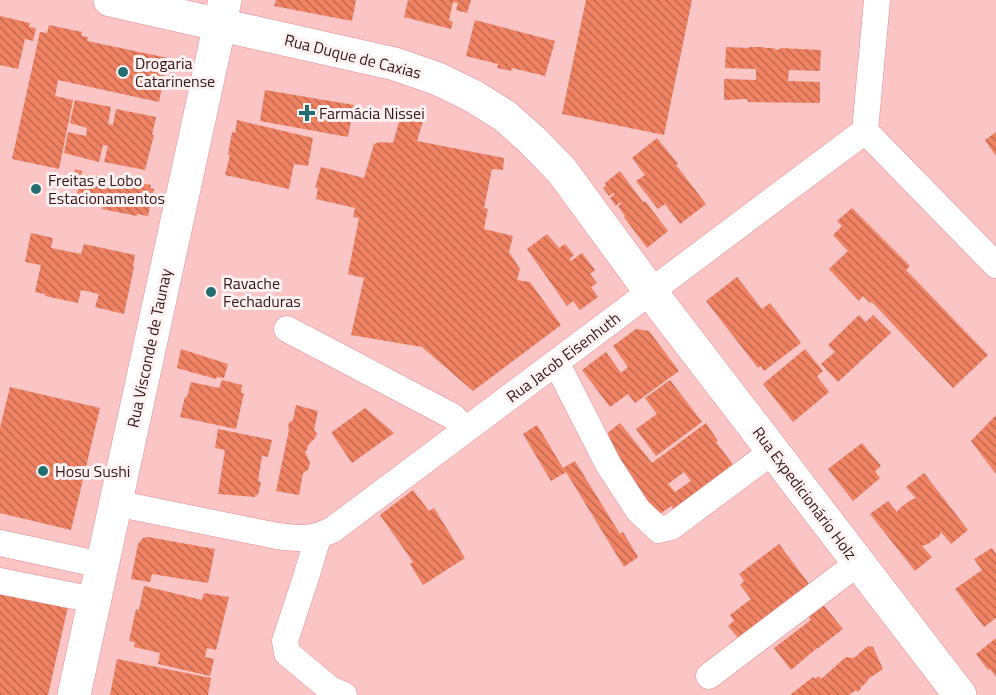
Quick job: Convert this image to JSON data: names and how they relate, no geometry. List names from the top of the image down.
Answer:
{
  "streets": {
    "main road": ["Rua Duque de Caxias", "Rua Visconde de Taunay", "Rua Expedicionário Holz"],
    "street": ["Rua Jacob Eisenhuth"]
  },
  "crossings": [
    ["Rua Duque de Caxias", "Rua Visconde de Taunay"],
    ["Rua Duque de Caxias", "Rua Jacob Eisenhuth"],
    ["Rua Duque de Caxias", "Rua Expedicionário Holz"],
    ["Rua Jacob Eisenhuth", "Rua Expedicionário Holz"]
  ],
  "places": {
    "other": [
      "Drogaria Catarinense",
      "Freitas e Lobo Estacionamentos",
      "Ravache Fechaduras",
      "Hosu Sushi"
    ],
    "health": ["Farmácia Nissei"]
  }
}
